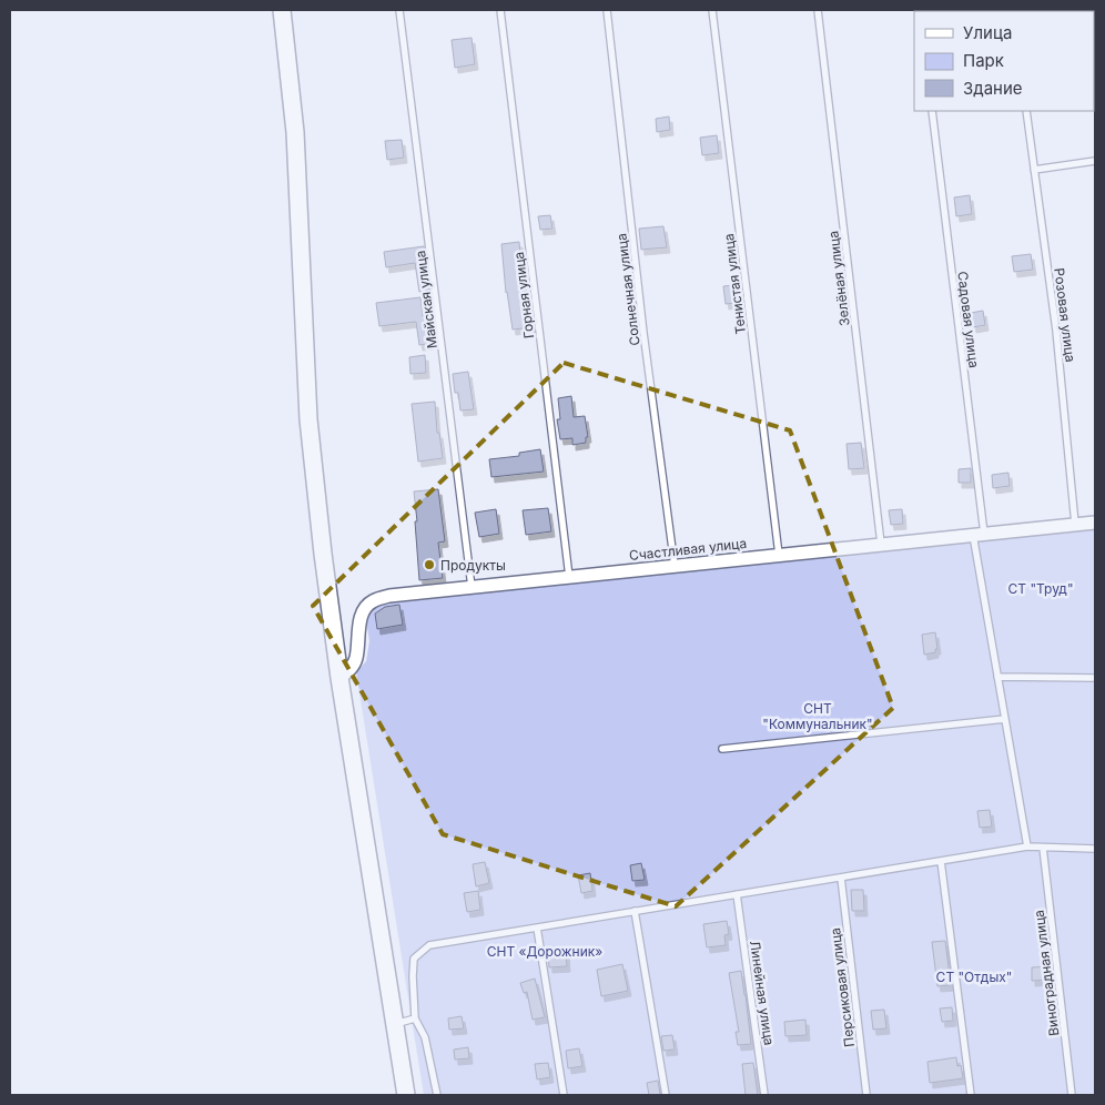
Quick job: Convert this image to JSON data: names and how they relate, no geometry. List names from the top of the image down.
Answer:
{
  "streets": {
    "street": ["Счастливая улица"],
    "lane": [
      "Зелёная улица",
      "Тенистая улица",
      "Солнечная улица",
      "Горная улица",
      "Майская улица",
      "Розовая улица",
      "Садовая улица",
      "Виноградная улица",
      "Персиковая улица",
      "Линейная улица"
    ]
  },
  "crossings": [
    ["Зелёная улица", "Счастливая улица"],
    ["Тенистая улица", "Счастливая улица"],
    ["Солнечная улица", "Счастливая улица"],
    ["Горная улица", "Счастливая улица"],
    ["Майская улица", "Счастливая улица"],
    ["Розовая улица", "Счастливая улица"],
    ["Садовая улица", "Счастливая улица"]
  ],
  "parks": [
    "СТ \"Труд\"",
    "СНТ \"Коммунальник\"",
    "СНТ «Дорожник»",
    "СТ \"Отдых\""
  ],
  "places": ["Продукты"],
  "legend": ["Улица", "Парк", "Здание"]
}
